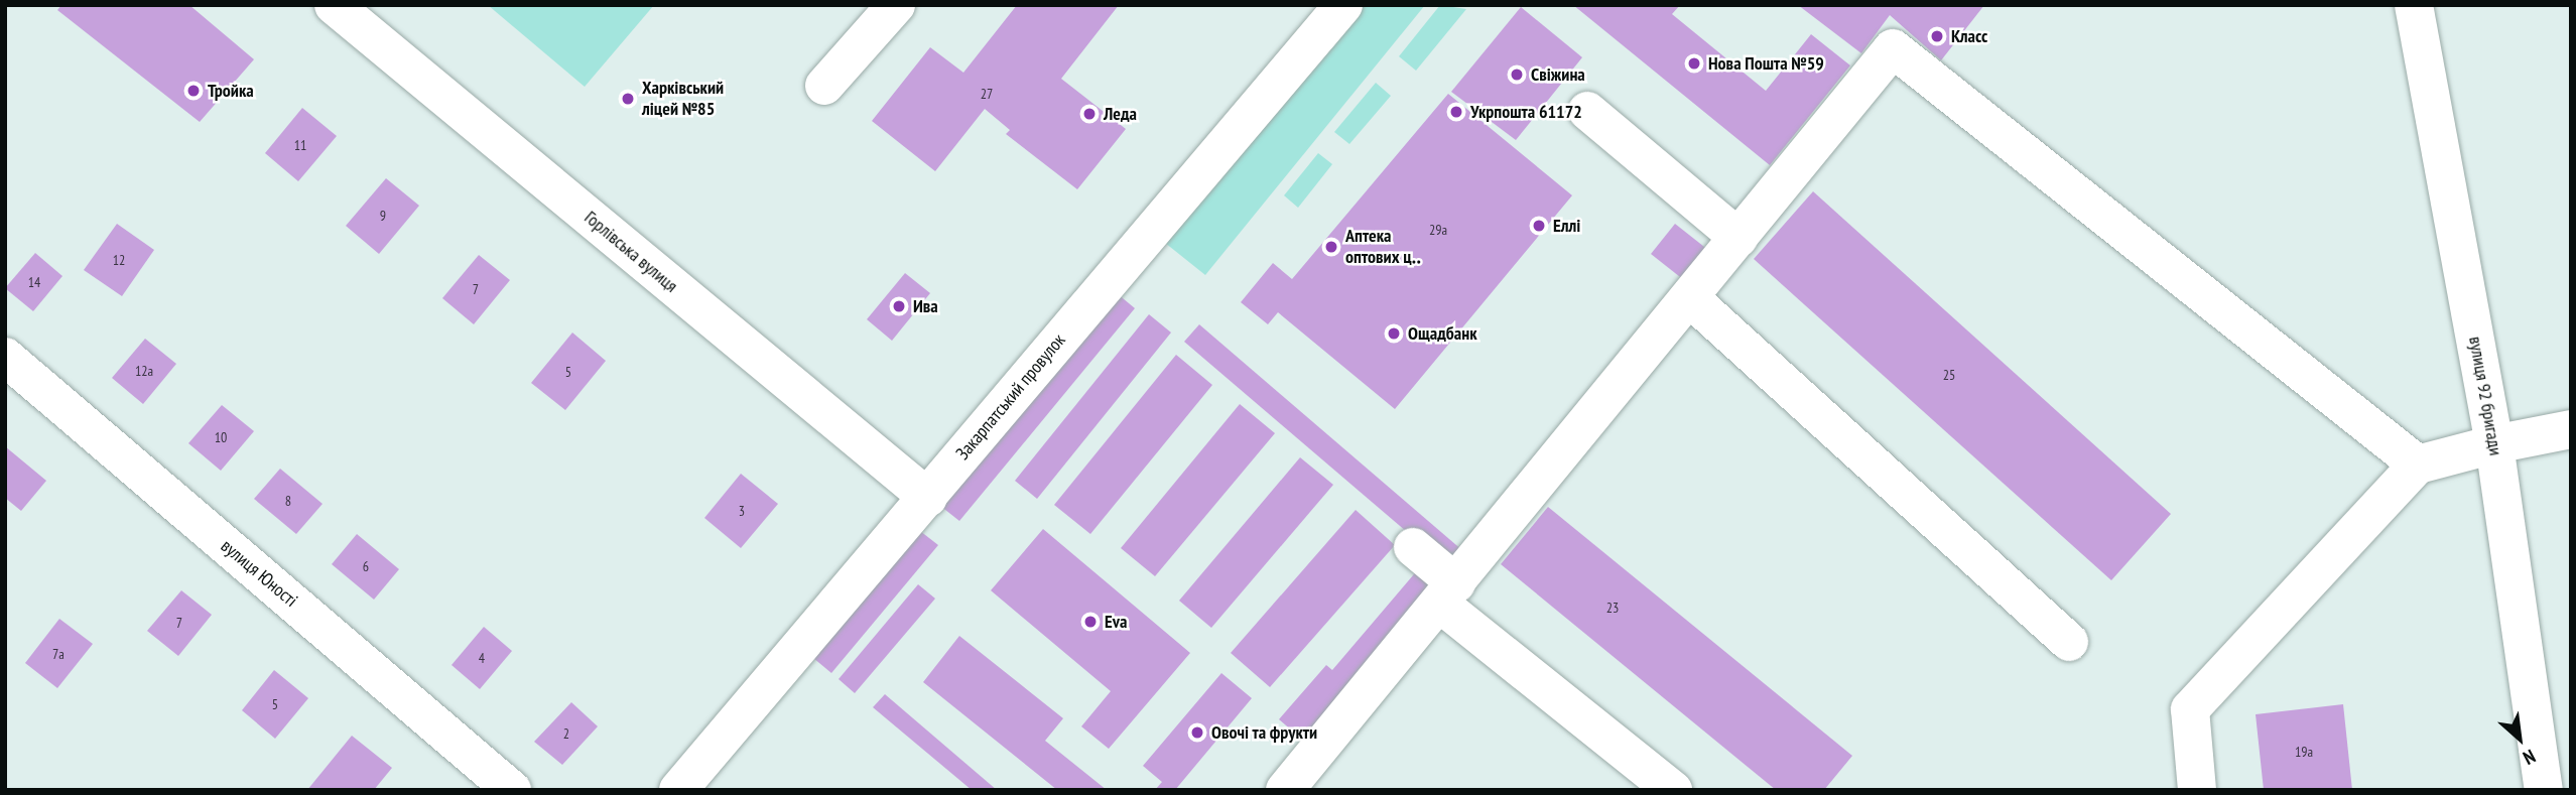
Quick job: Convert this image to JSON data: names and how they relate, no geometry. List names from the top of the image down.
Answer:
{
  "streets": {
    "main road": [
      "Горлівська вулиця",
      "вулиця 92 бригади",
      "Закарпатський провулок",
      "вулиця Юності"
    ]
  },
  "crossings": [
    ["Горлівська вулиця", "Закарпатський провулок"]
  ],
  "places": [
    "Класс",
    "Нова Пошта №59",
    "Свіжина",
    "Тройка",
    "Харківський ліцей №85",
    "Укрпошта 61172",
    "Леда",
    "Еллі",
    "Аптека оптових ц‥",
    "Ива",
    "Ощадбанк",
    "Eva",
    "Овочі та фрукти"
  ],
  "house_numbers": [
    "27",
    "11",
    "9",
    "29а",
    "12",
    "14",
    "7",
    "12а",
    "5",
    "25",
    "10",
    "8",
    "3",
    "6",
    "23",
    "7",
    "7а",
    "4",
    "5",
    "2",
    "19а"
  ],
  "north": "bottom right"
}
